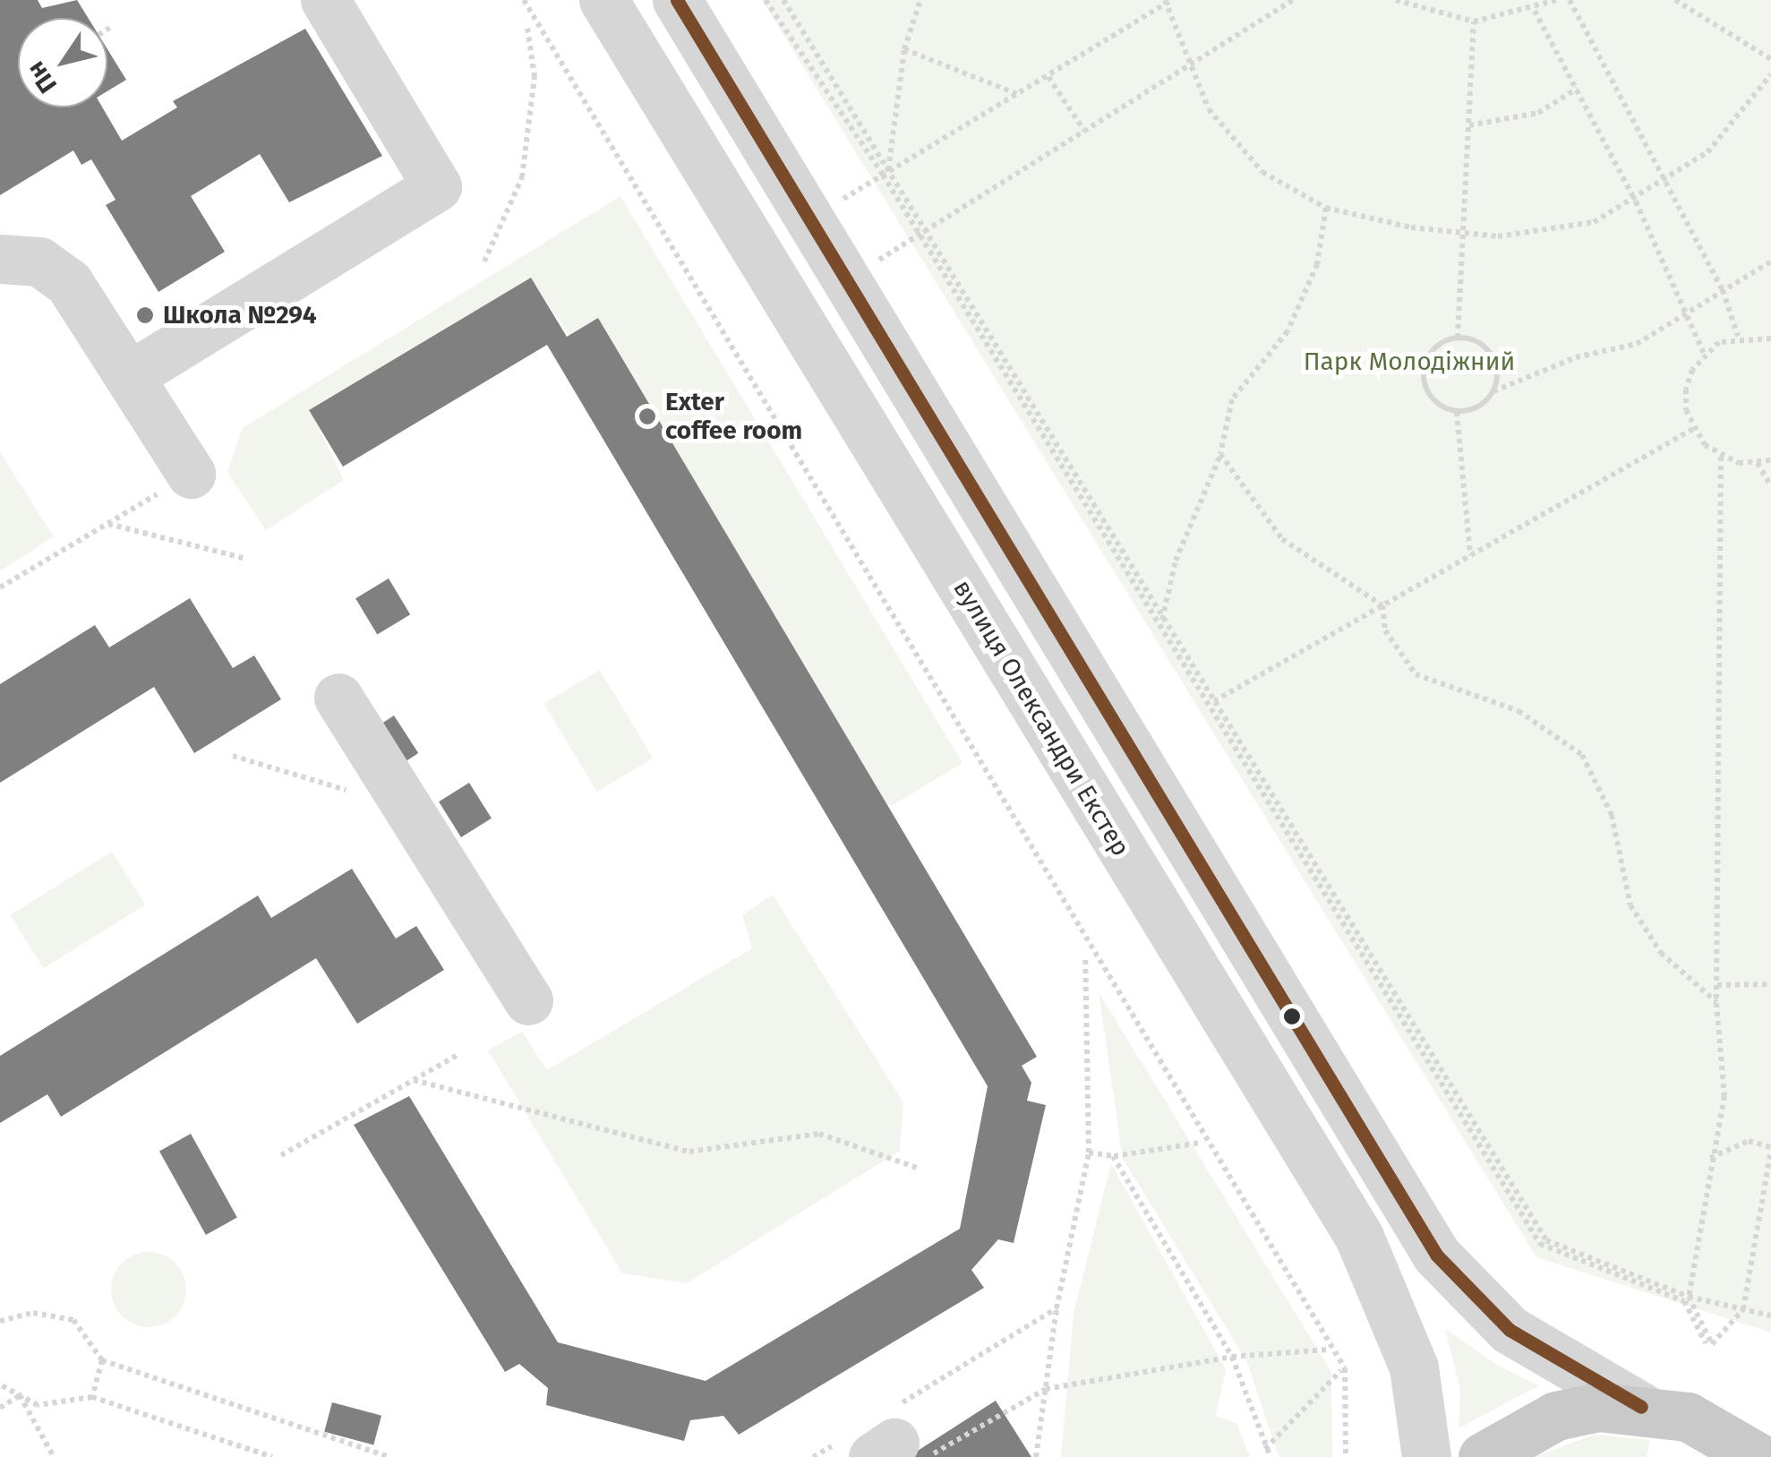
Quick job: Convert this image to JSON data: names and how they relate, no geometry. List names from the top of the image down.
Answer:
{
  "streets": {
    "street": ["вулиця Олександри Екстер"]
  },
  "parks": ["Парк Молодіжний"],
  "places": ["Школа №294", "Exter coffee room"],
  "north": "bottom left"
}
